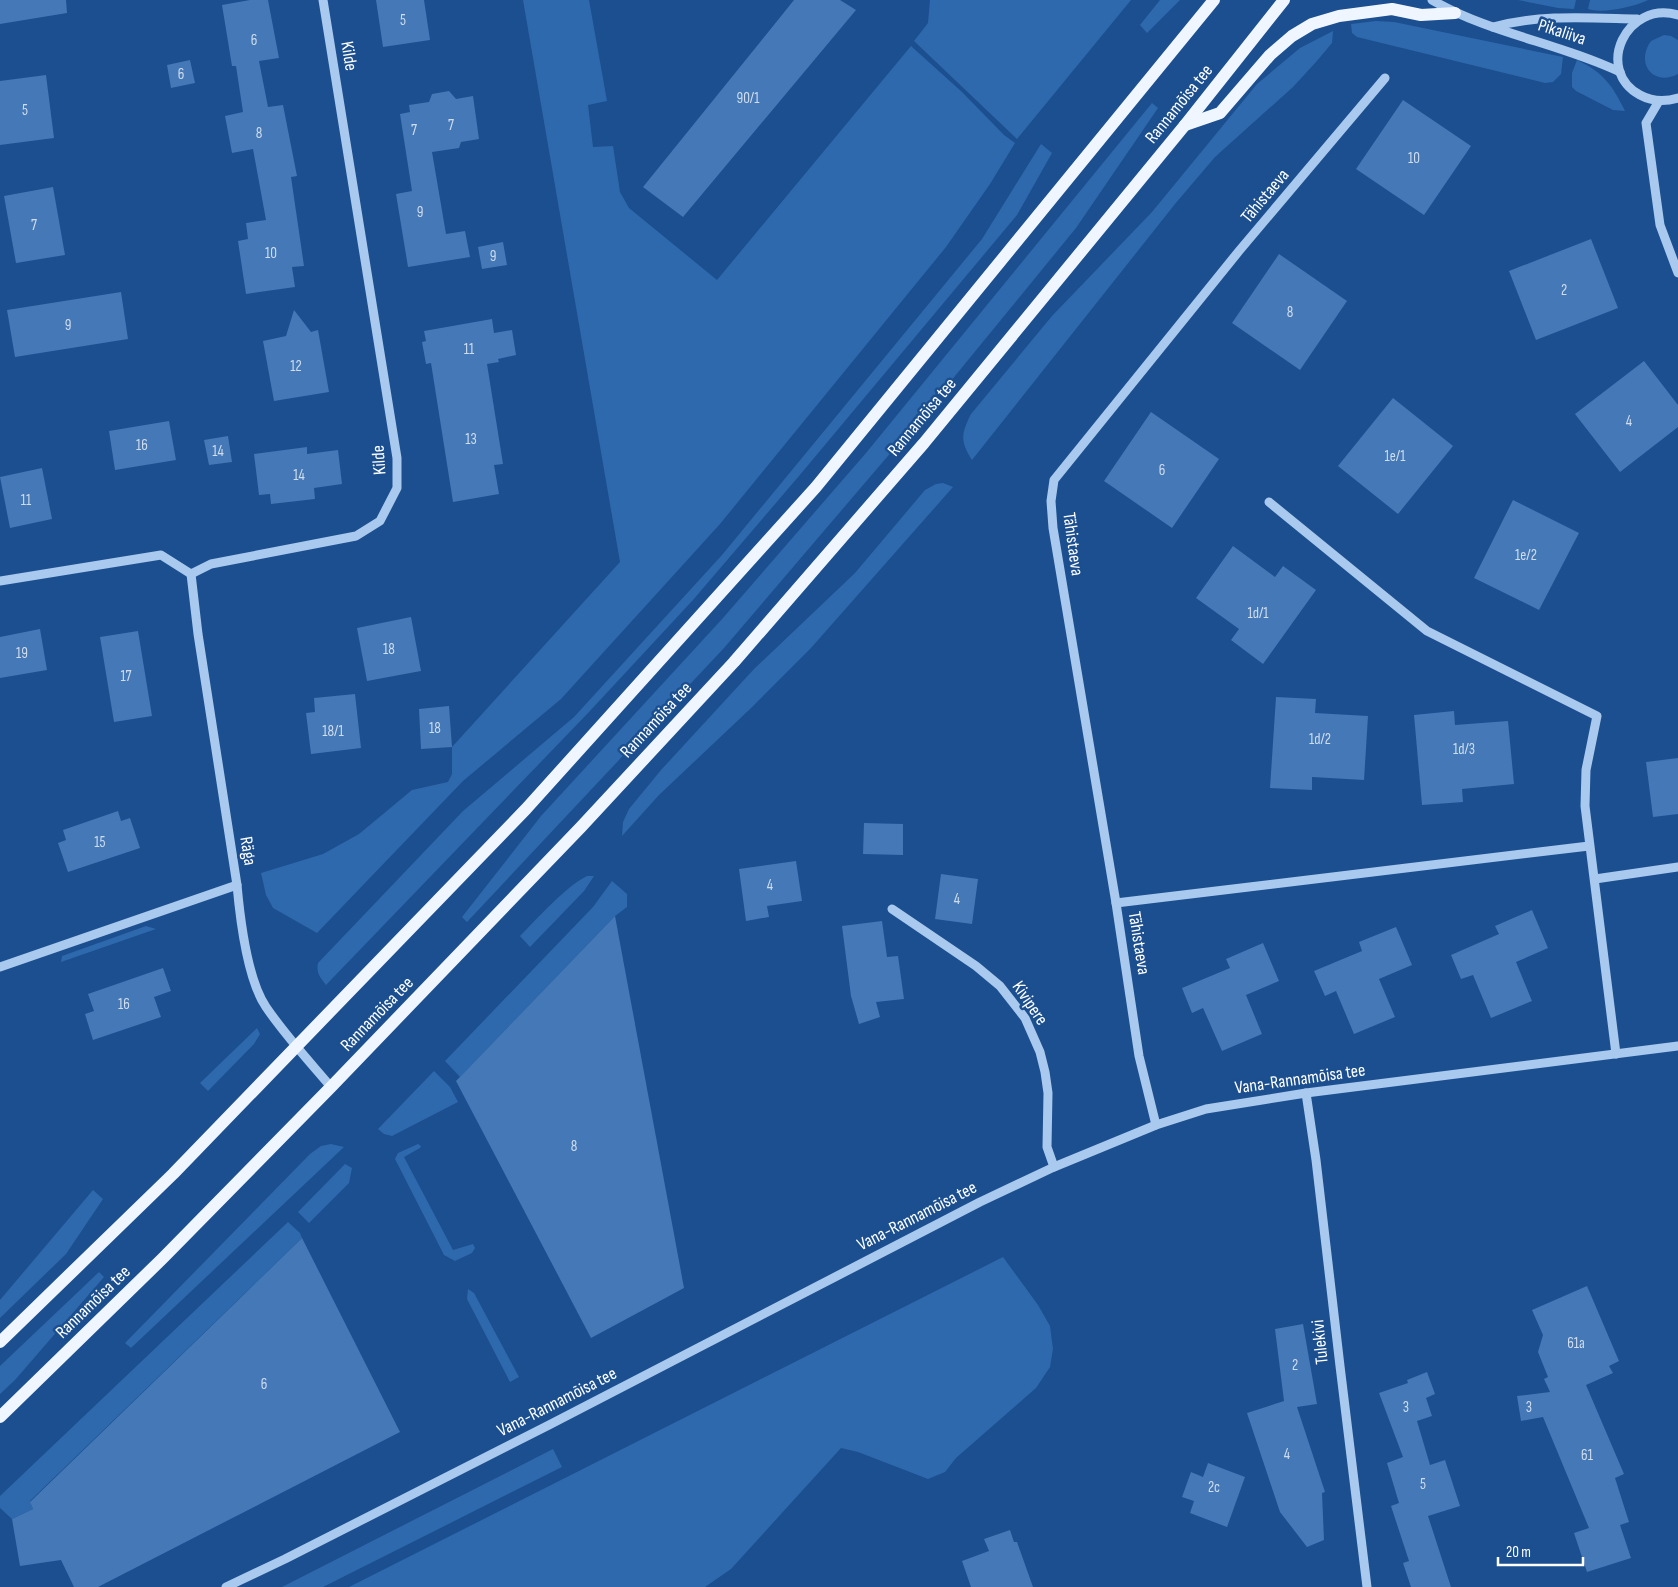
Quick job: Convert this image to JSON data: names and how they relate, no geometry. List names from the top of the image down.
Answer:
{
  "streets": {
    "main road": ["Rannamõisa tee"],
    "street": [
      "Pikaliiva",
      "Kilde",
      "Tähistaeva",
      "Räga",
      "Kivipere",
      "Vana-Rannamõisa tee",
      "Tulekivi"
    ]
  },
  "crossings": [
    ["Kilde", "Räga"],
    ["Tähistaeva", "Vana-Rannamõisa tee"],
    ["Kivipere", "Vana-Rannamõisa tee"],
    ["Vana-Rannamõisa tee", "Tulekivi"]
  ],
  "house_numbers": [
    "5",
    "6",
    "6",
    "90/1",
    "5",
    "7",
    "7",
    "8",
    "10",
    "9",
    "7",
    "10",
    "9",
    "2",
    "8",
    "9",
    "11",
    "12",
    "4",
    "13",
    "16",
    "14",
    "1e/1",
    "6",
    "14",
    "11",
    "1e/2",
    "1d/1",
    "18",
    "19",
    "17",
    "18",
    "18/1",
    "1d/2",
    "1d/3",
    "15",
    "4",
    "4",
    "16",
    "8",
    "61a",
    "2",
    "6",
    "3",
    "3",
    "4",
    "61",
    "5",
    "2c"
  ],
  "scale_bar": "20 m"
}
